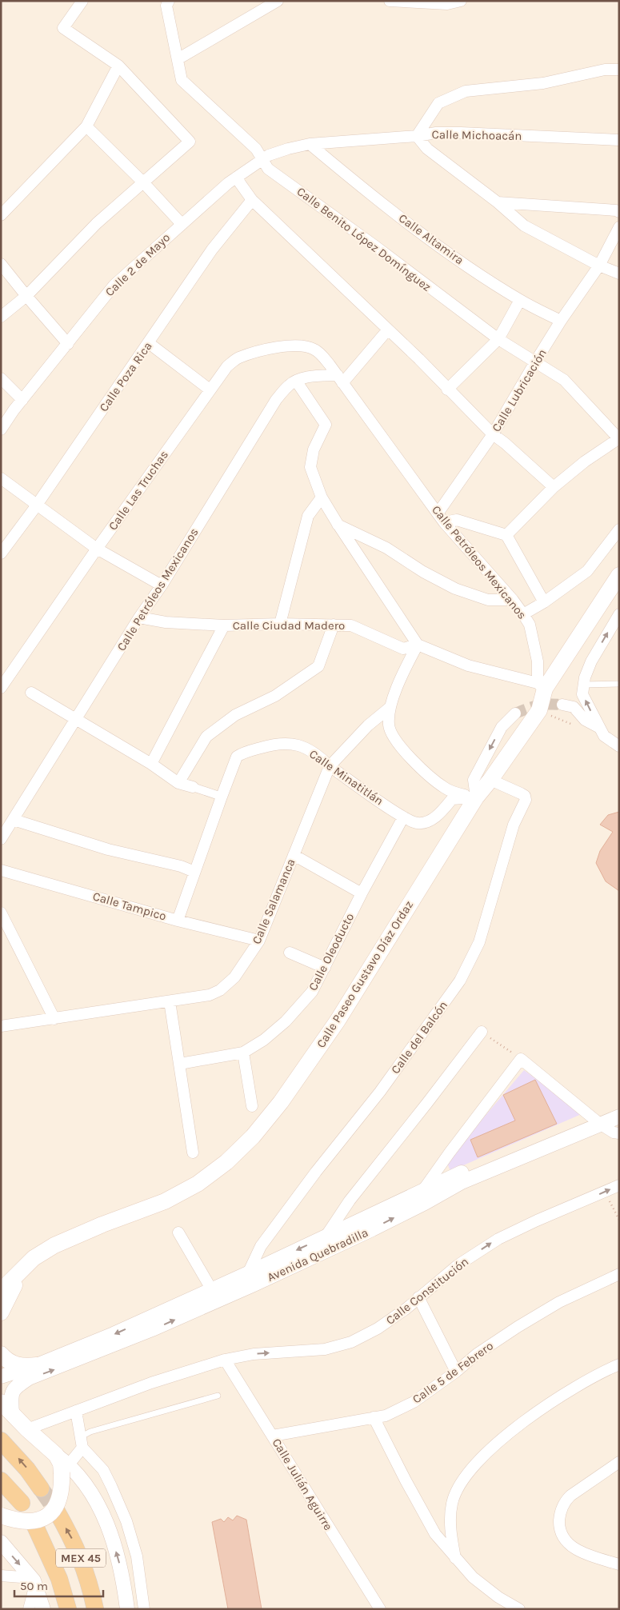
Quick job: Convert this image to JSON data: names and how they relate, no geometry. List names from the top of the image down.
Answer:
{
  "streets": {
    "main road": ["Calle Paseo Gustavo Díaz Ordaz", "MEX 45"],
    "street": [
      "Calle Michoacán",
      "Calle Benito López Domínguez",
      "Calle Altamira",
      "Calle 2 de Mayo",
      "Calle Poza Rica",
      "Calle Lubricación",
      "Calle Las Truchas",
      "Calle Petróleos Mexicanos",
      "Calle Ciudad Madero",
      "Calle Minatitlán",
      "Calle Salamanca",
      "Calle Tampico",
      "Calle Oleoducto",
      "Calle del Balcón",
      "Avenida Quebradilla",
      "Calle Constitución",
      "Calle 5 de Febrero",
      "Calle Julián Aguirre"
    ]
  },
  "crossings": [
    ["Calle Michoacán", "Calle Altamira"],
    ["Calle Michoacán", "Calle 2 de Mayo"],
    ["Calle Benito López Domínguez", "Calle 2 de Mayo"],
    ["Calle Benito López Domínguez", "Calle Lubricación"],
    ["Calle Altamira", "Calle Lubricación"],
    ["Calle Lubricación", "Calle Petróleos Mexicanos"],
    ["Calle Las Truchas", "Calle Petróleos Mexicanos"],
    ["Calle Petróleos Mexicanos", "Calle Ciudad Madero"],
    ["Calle Petróleos Mexicanos", "Calle Paseo Gustavo Díaz Ordaz"],
    ["Calle Ciudad Madero", "Calle Paseo Gustavo Díaz Ordaz"],
    ["Calle Minatitlán", "Calle Salamanca"],
    ["Calle Minatitlán", "Calle Tampico"],
    ["Calle Minatitlán", "Calle Oleoducto"],
    ["Calle Minatitlán", "Calle Paseo Gustavo Díaz Ordaz"],
    ["Calle Salamanca", "Calle Tampico"],
    ["Calle Paseo Gustavo Díaz Ordaz", "Calle del Balcón"],
    ["Calle del Balcón", "Avenida Quebradilla"],
    ["Calle Constitución", "Calle Julián Aguirre"],
    ["Calle 5 de Febrero", "Calle Julián Aguirre"]
  ],
  "one_way": ["Calle Constitución"],
  "scale_bar": "50 m"
}
